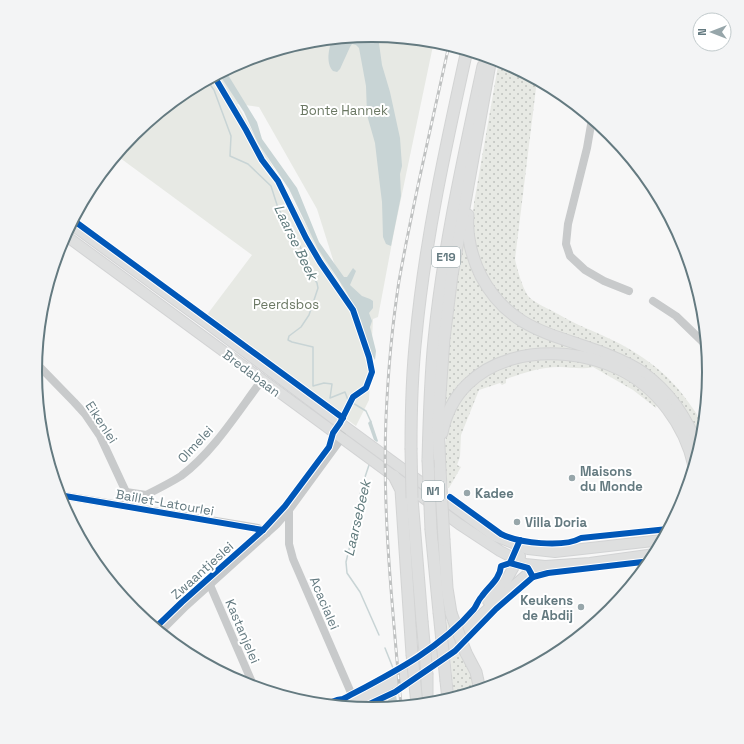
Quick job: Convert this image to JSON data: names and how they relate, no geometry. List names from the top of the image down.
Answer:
{
  "streets": {
    "highway": ["E19"],
    "main road": ["Bredabaan", "N1"],
    "street": [
      "Eikenlei",
      "Olmelei",
      "Baillet-Latourlei",
      "Zwaantjeslei",
      "Acacialei",
      "Kastanjelei"
    ]
  },
  "crossings": [
    ["Bredabaan", "Zwaantjeslei"],
    ["Baillet-Latourlei", "Zwaantjeslei"],
    ["Zwaantjeslei", "Acacialei"],
    ["Zwaantjeslei", "Kastanjelei"]
  ],
  "water": ["Laarse Beek", "Laarsebeek"],
  "parks": ["Bonte Hannek", "Peerdsbos"],
  "places": [
    "Maisons du Monde",
    "Kadee",
    "Villa Doria",
    "Keukens de Abdij"
  ],
  "north": "left"
}
